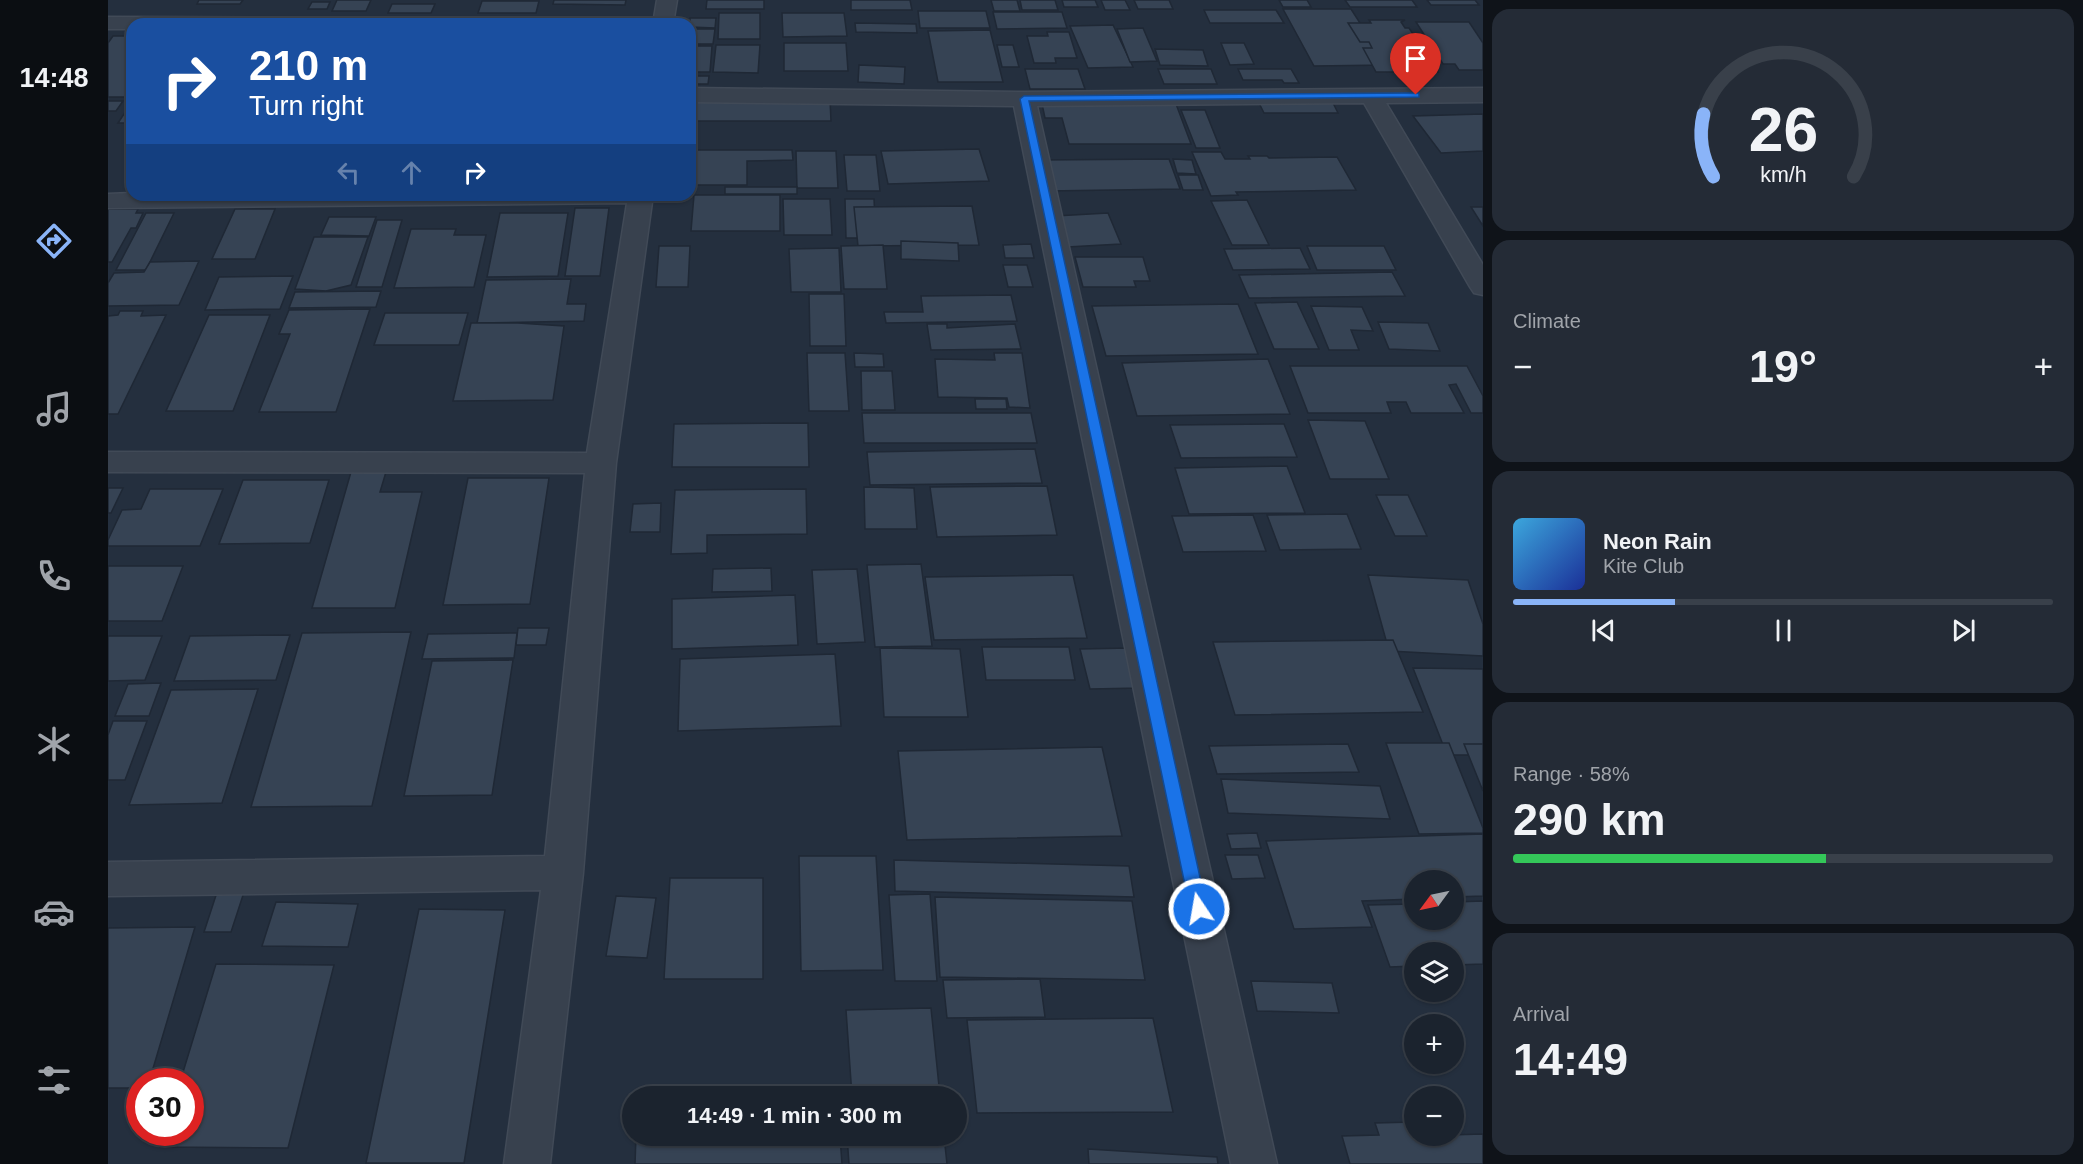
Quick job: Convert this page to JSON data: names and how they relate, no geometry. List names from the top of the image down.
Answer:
{
  "north": "bottom left",
  "page": {
    "tabs": "14:48",
    "turn": ["210 m", "Turn right"],
    "tile": [
      "Climate",
      ["Range · 58%", "290 km"],
      ["Arrival", "14:49"]
    ],
    "heat": ["−", "19°", "+"],
    "song": ["Neon Rain", "Kite Club"],
    "map_buttons": ["+", "−"],
    "limit": "30",
    "trip": "14:49 · 1 min · 300 m",
    "gauge": ["26", "km/h"]
  }
}
